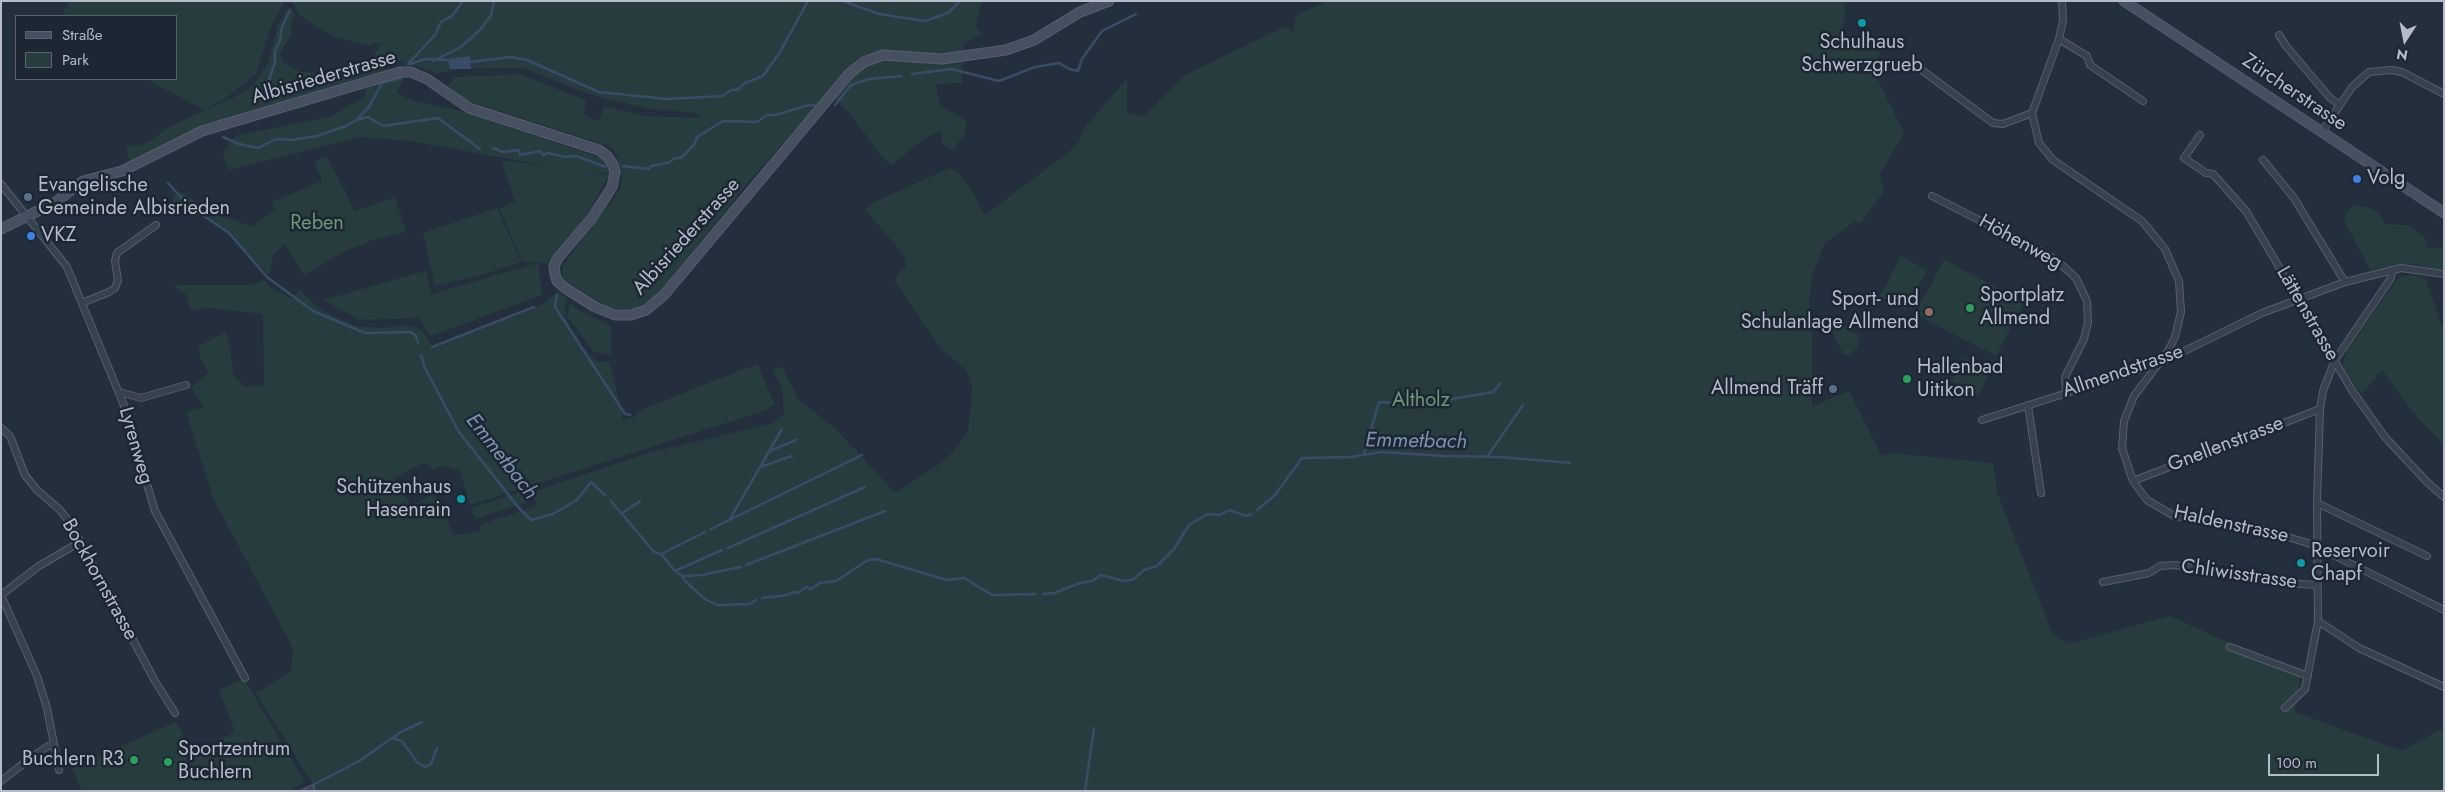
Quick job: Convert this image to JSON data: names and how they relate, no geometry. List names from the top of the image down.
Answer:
{
  "streets": {
    "main road": ["Albisriederstrasse", "Zürcherstrasse"],
    "street": [
      "Höhenweg",
      "Lättenstrasse",
      "Allmendstrasse",
      "Gnellenstrasse",
      "Lyrenweg",
      "Haldenstrasse",
      "Chliwisstrasse",
      "Bockhornstrasse"
    ]
  },
  "crossings": [
    ["Albisriederstrasse", "Lyrenweg"],
    ["Höhenweg", "Allmendstrasse"],
    ["Lättenstrasse", "Allmendstrasse"],
    ["Allmendstrasse", "Haldenstrasse"],
    ["Gnellenstrasse", "Haldenstrasse"]
  ],
  "water": ["Emmetbach"],
  "parks": ["Reben", "Altholz"],
  "places": [
    "Schulhaus Schwerzgrueb",
    "Volg",
    "Evangelische Gemeinde Albisrieden",
    "VKZ",
    "Sportplatz Allmend",
    "Sport- und Schulanlage Allmend",
    "Hallenbad Uitikon",
    "Allmend Träff",
    "Schützenhaus Hasenrain",
    "Reservoir Chapf",
    "Buchlern R3",
    "Sportzentrum Buchlern"
  ],
  "legend": ["Straße", "Park"],
  "scale_bar": "100 m",
  "north": "bottom"
}
